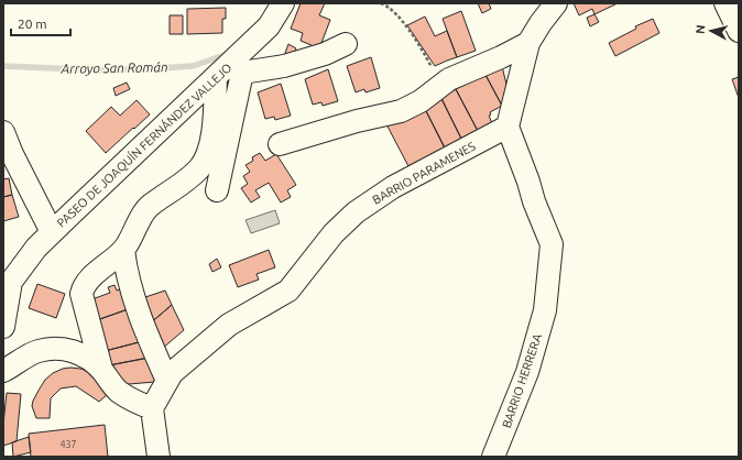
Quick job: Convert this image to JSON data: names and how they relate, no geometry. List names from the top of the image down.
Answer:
{
  "streets": {
    "street": ["PASEO DE JOAQUÍN FERNÁNDEZ VALLEJO", "BARRIO PARAMENES", "BARRIO HERRERA"]
  },
  "crossings": [
    ["BARRIO PARAMENES", "BARRIO HERRERA"]
  ],
  "water": ["Arroyo San Román"],
  "house_numbers": ["437"],
  "scale_bar": "20 m",
  "north": "left"
}
